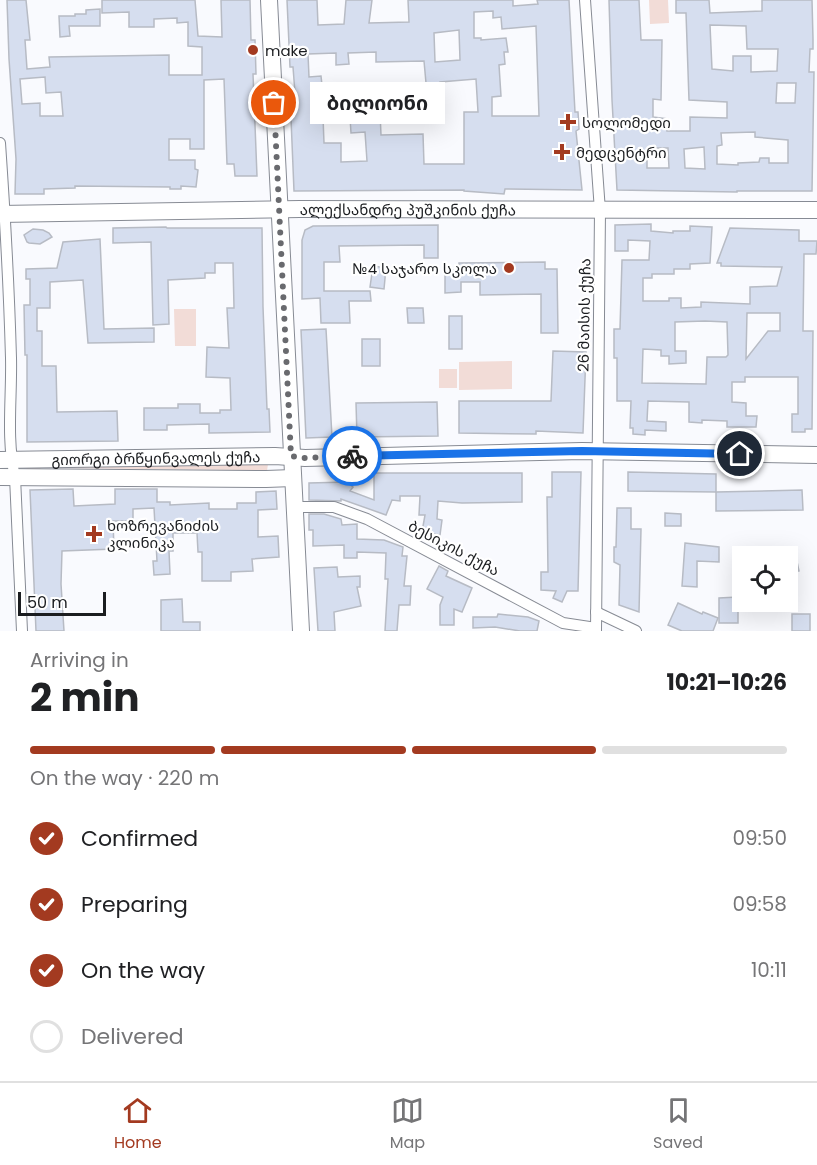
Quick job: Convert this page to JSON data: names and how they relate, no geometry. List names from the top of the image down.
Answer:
{
  "streets": {
    "street": [
      "ალექსანდრე პუშკინის ქუჩა",
      "26 მაისის ქუჩა",
      "გიორგი ბრწყინვალეს ქუჩა",
      "ბესიკის ქუჩა"
    ]
  },
  "crossings": [
    ["ალექსანდრე პუშკინის ქუჩა", "26 მაისის ქუჩა"],
    ["26 მაისის ქუჩა", "გიორგი ბრწყინვალეს ქუჩა"],
    ["26 მაისის ქუჩა", "ბესიკის ქუჩა"]
  ],
  "places": {
    "other": ["make", "ბილიონი", "№4 საჯარო სკოლა"],
    "health": ["სოლომედი", "მედცენტრი", "ხოზრევანიძის კლინიკა"]
  },
  "scale_bar": "50 m",
  "page": {
    "bubble": "ბილიონი",
    "scale": "50 m",
    "heading": ["2 min", "Arriving in", "10:21–10:26"],
    "bar": "On the way · 220 m",
    "list": [
      ["Confirmed", "09:50"],
      ["Preparing", "09:58"],
      ["On the way", "10:11"],
      "Delivered"
    ],
    "tabs": ["Home", "Map", "Saved"]
  }
}
